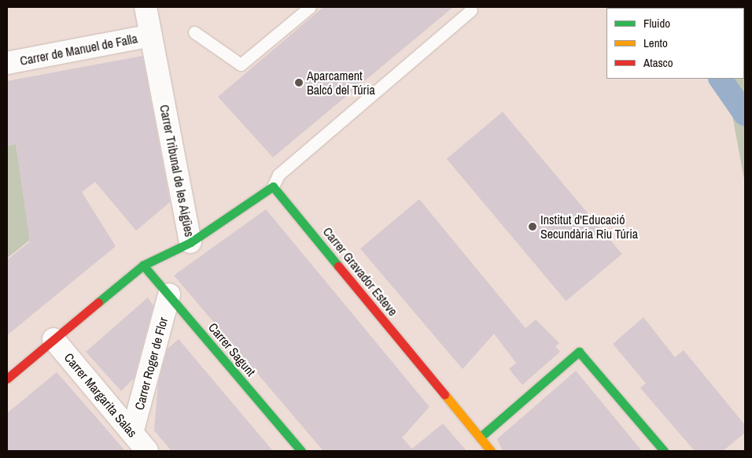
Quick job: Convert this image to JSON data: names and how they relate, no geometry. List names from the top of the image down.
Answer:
{
  "streets": {
    "street": [
      "Carrer de Manuel de Falla",
      "Carrer Tribunal de les Aigües",
      "Carrer Gravador Esteve",
      "Carrer Sagunt",
      "Carrer Roger de Flor",
      "Carrer Margarita Salas"
    ]
  },
  "crossings": [
    ["Carrer de Manuel de Falla", "Carrer Tribunal de les Aigües"],
    ["Carrer Tribunal de les Aigües", "Carrer Sagunt"],
    ["Carrer Tribunal de les Aigües", "Carrer Margarita Salas"],
    ["Carrer Sagunt", "Carrer Roger de Flor"],
    ["Carrer Roger de Flor", "Carrer Margarita Salas"]
  ],
  "places": ["Aparcament Balcó del Túria", "Institut d'Educació Secundària Riu Túria"],
  "legend": ["Fluido", "Lento", "Atasco"]
}
